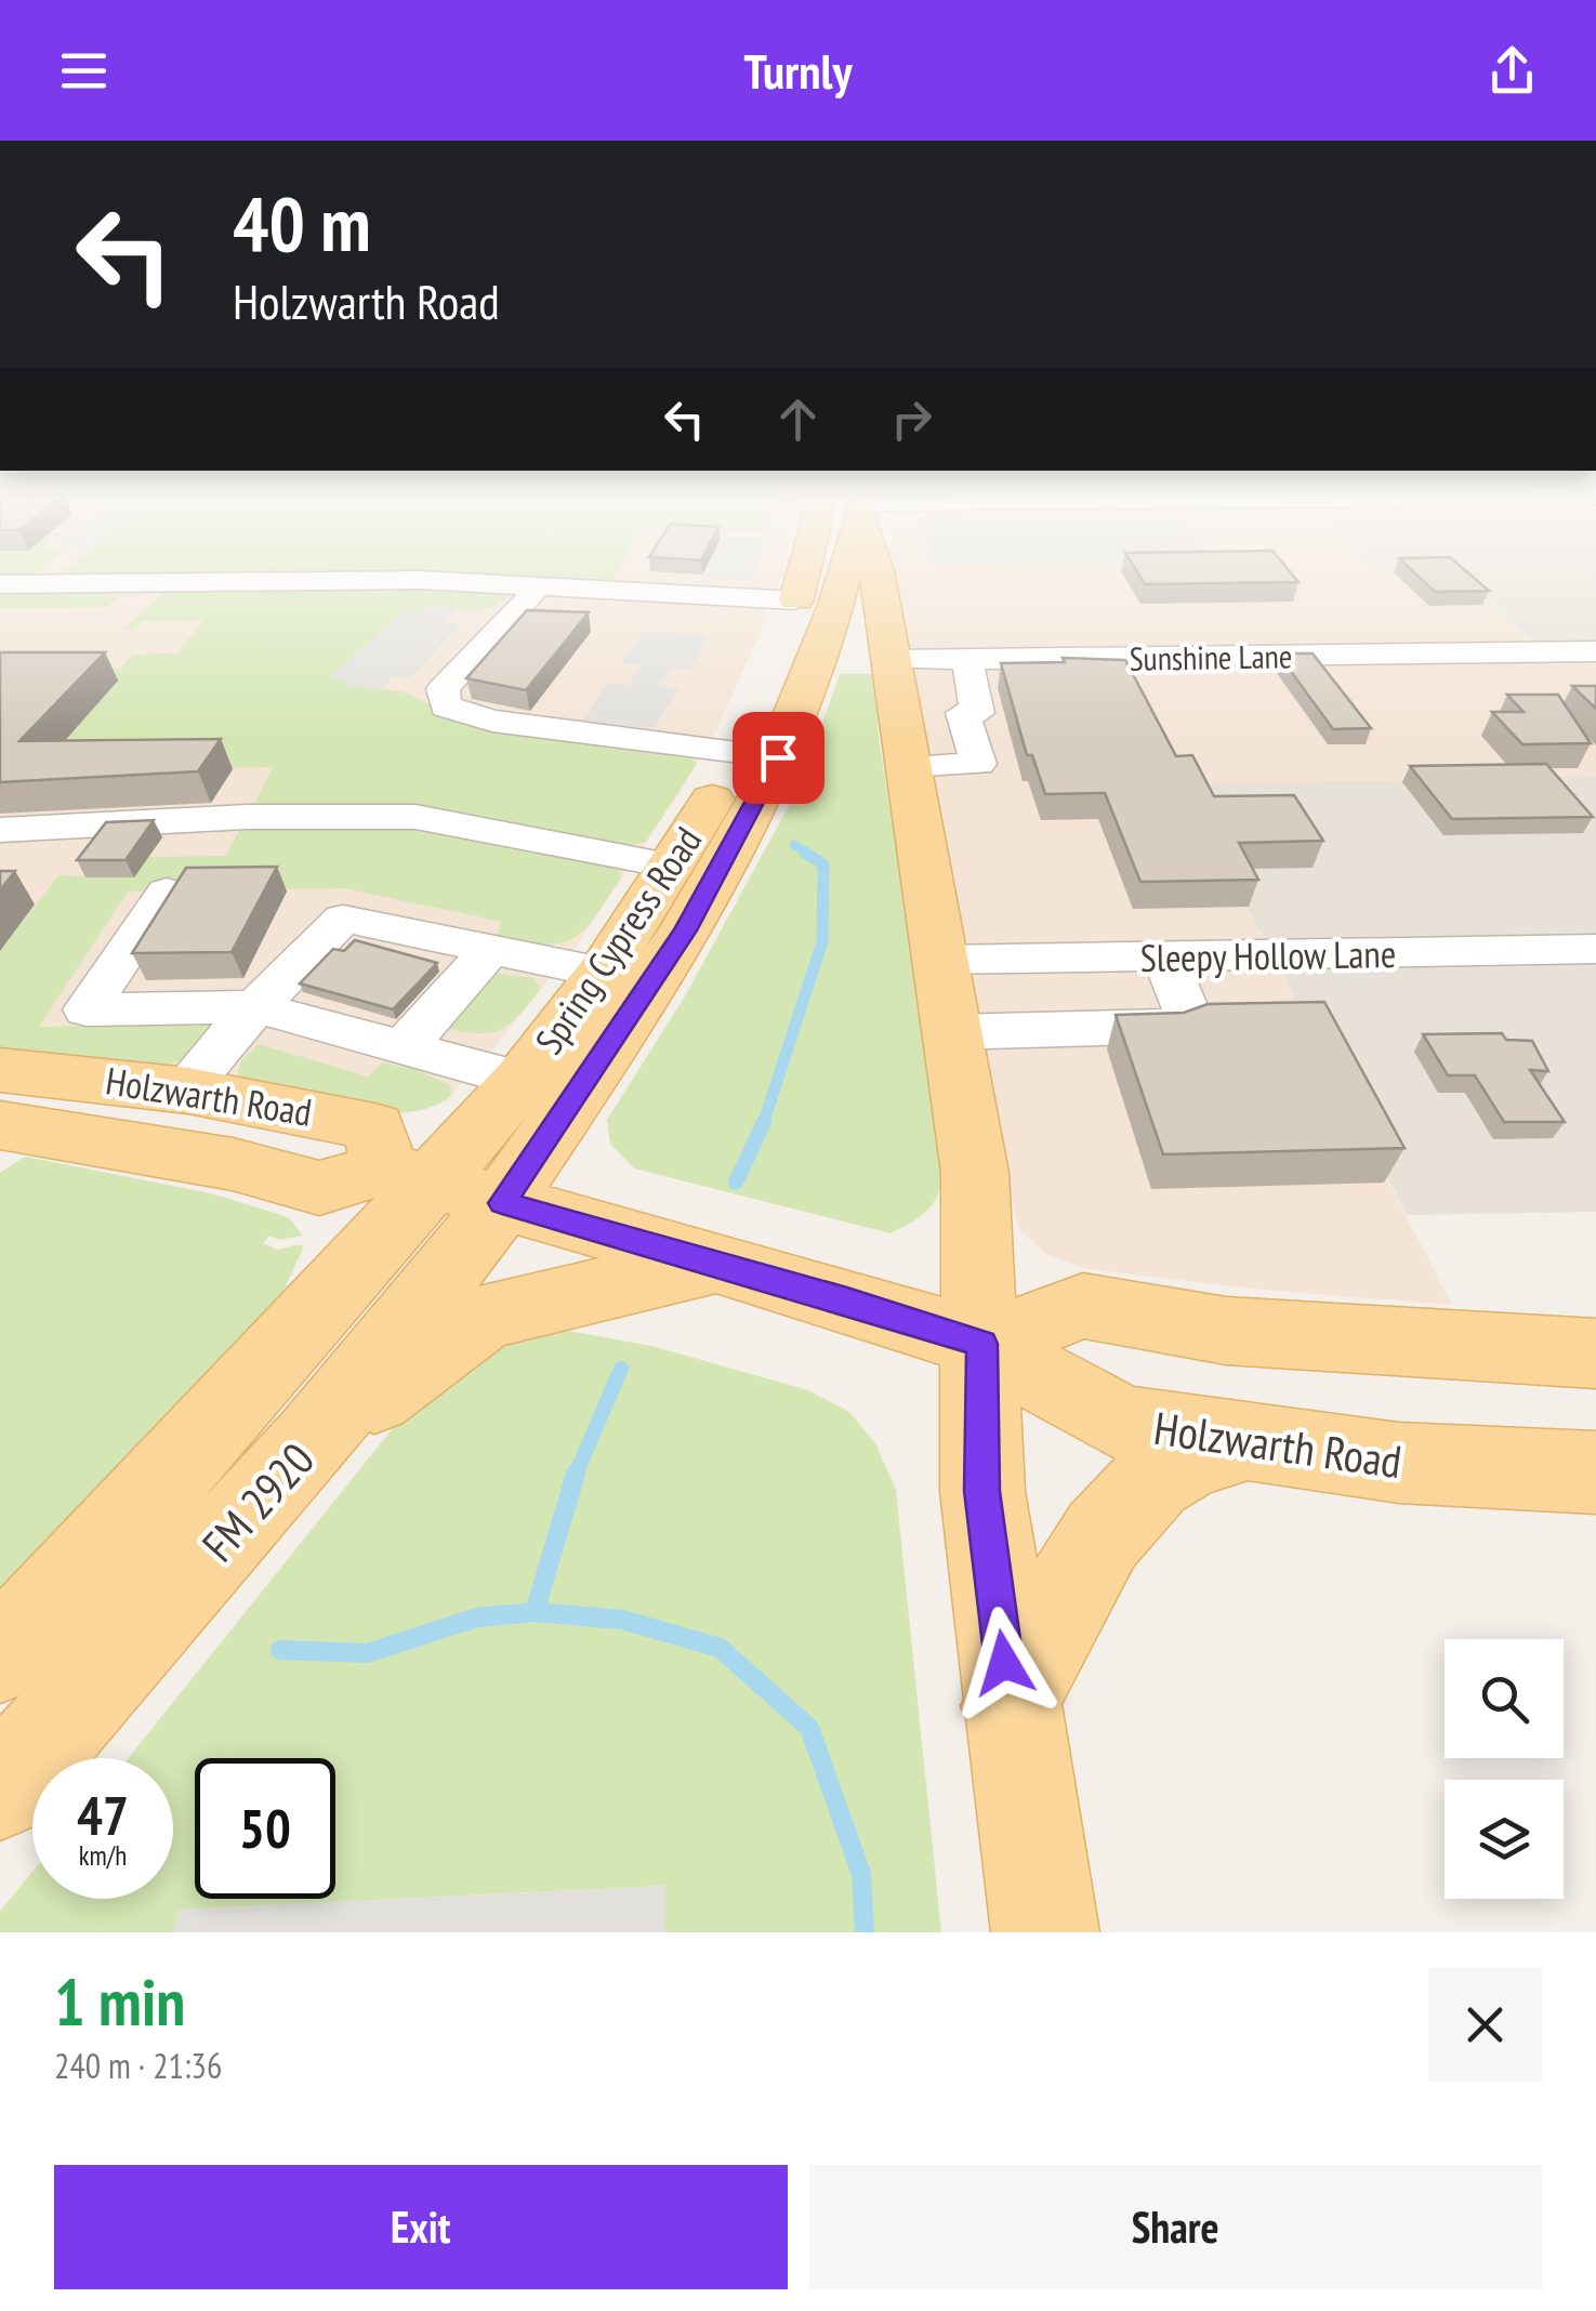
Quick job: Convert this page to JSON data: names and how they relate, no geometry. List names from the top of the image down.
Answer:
{
  "streets": {
    "main road": ["Spring Cypress Road", "Holzwarth Road", "FM 2920"],
    "street": ["Sunshine Lane", "Sleepy Hollow Lane"]
  },
  "crossings": [
    ["Spring Cypress Road", "Holzwarth Road"],
    ["Spring Cypress Road", "FM 2920"],
    ["Holzwarth Road", "FM 2920"]
  ],
  "page": {
    "header": "Turnly",
    "turn": ["40 m", "Holzwarth Road"],
    "speed": "47 km/h",
    "limit": "50",
    "heading": ["1 min", "240 m · 21:36"],
    "buttons": ["Exit", "Share"]
  }
}
